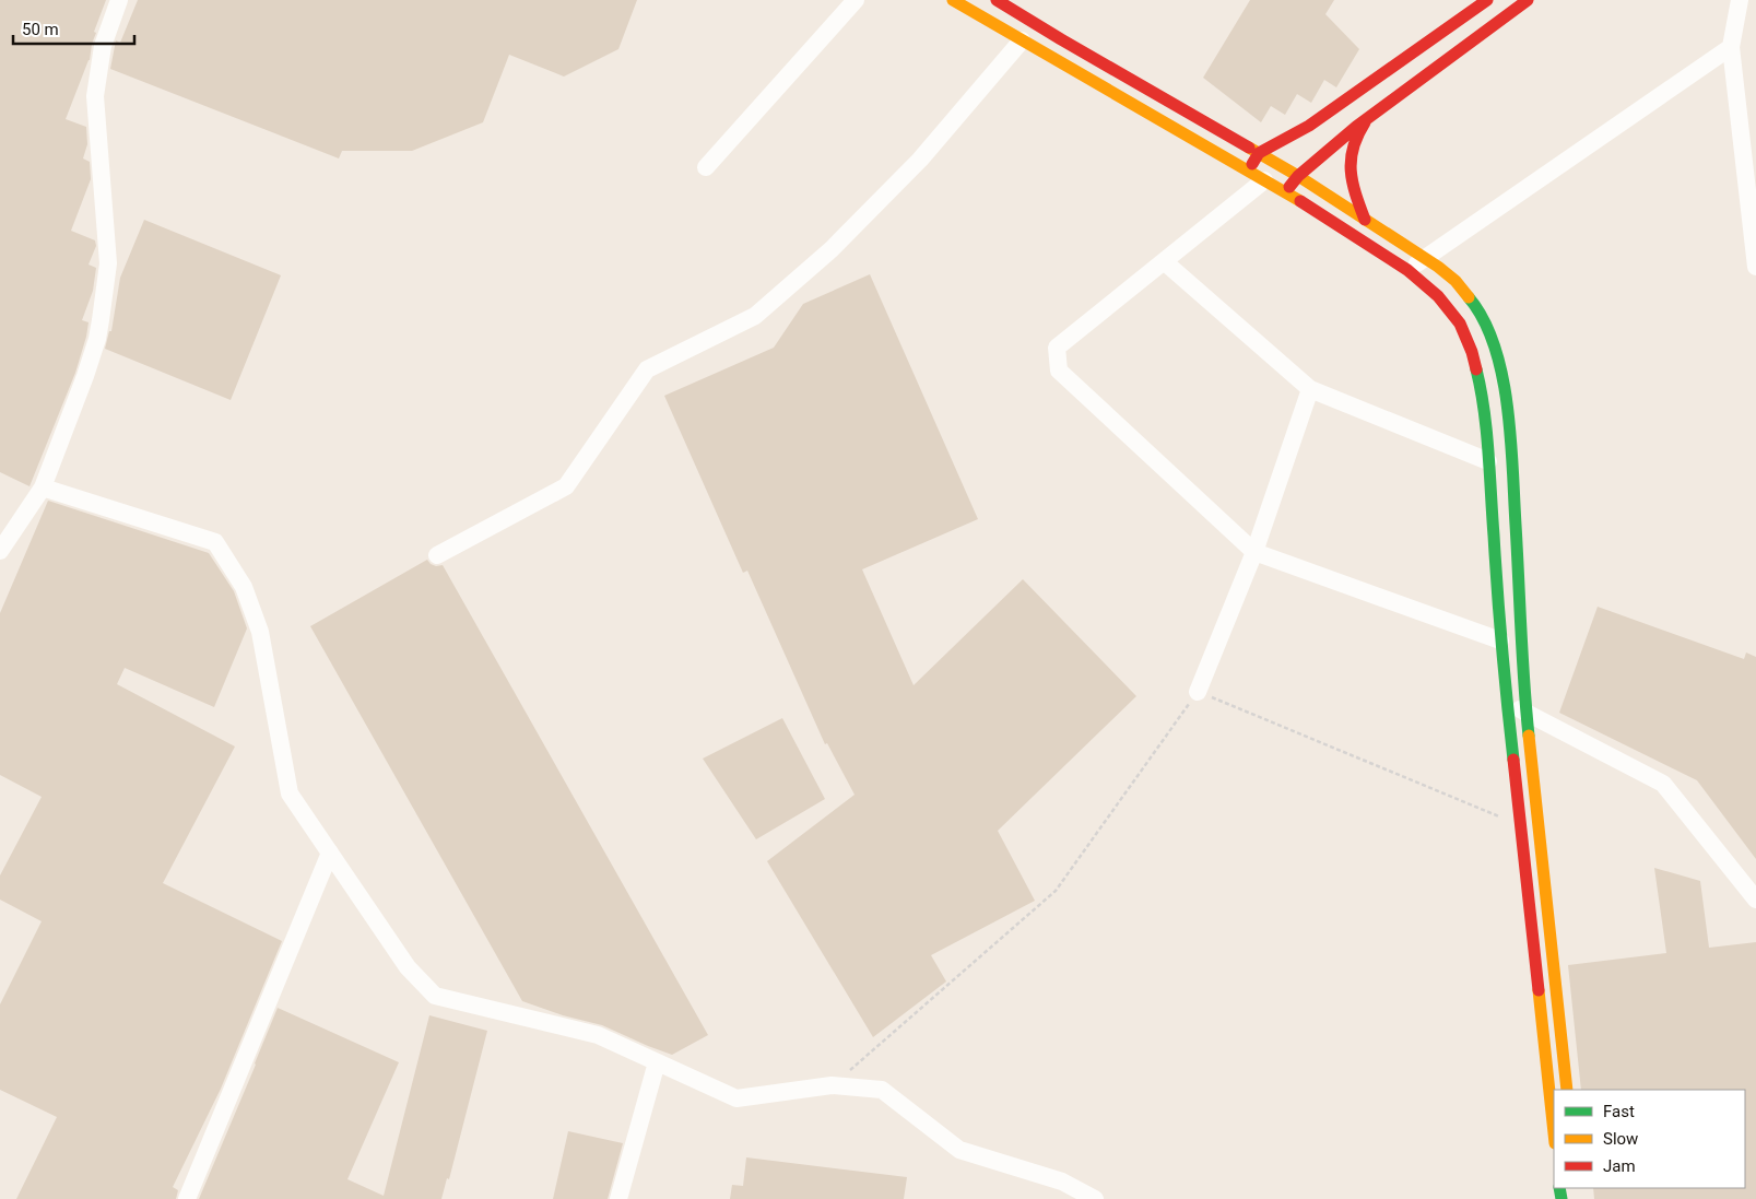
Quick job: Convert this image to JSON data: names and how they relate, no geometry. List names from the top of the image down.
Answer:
{
  "legend": ["Fast", "Slow", "Jam"],
  "scale_bar": "50 m"
}
